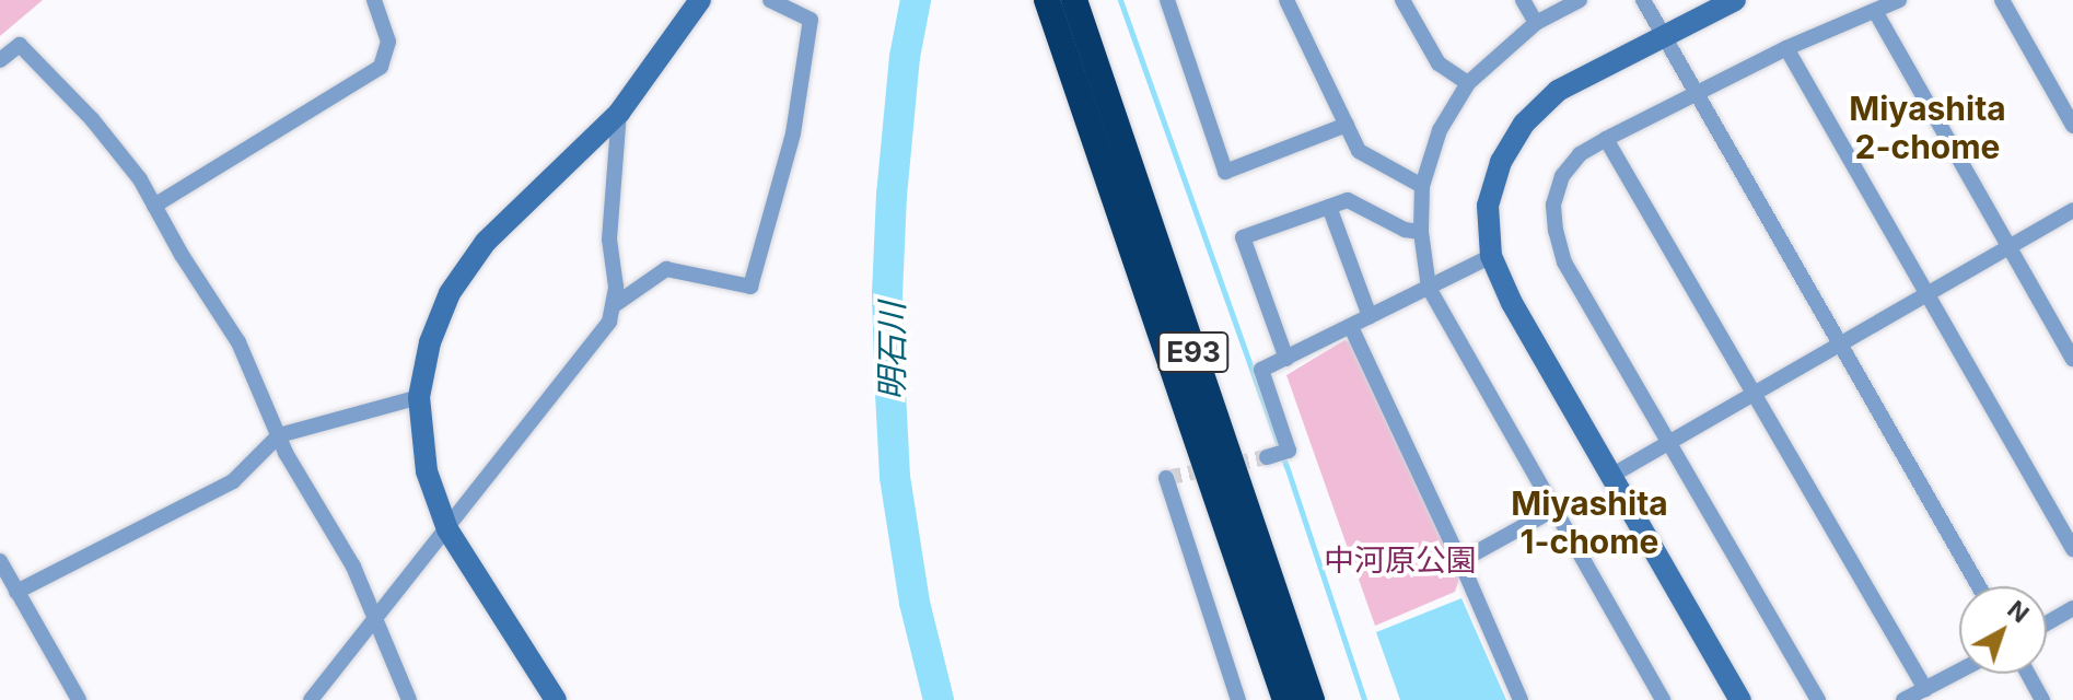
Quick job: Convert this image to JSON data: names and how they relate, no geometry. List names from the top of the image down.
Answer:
{
  "streets": {
    "highway": ["E93"]
  },
  "districts": ["Miyashita 2-chome", "Miyashita 1-chome"],
  "water": ["明石川"],
  "parks": ["中河原公園"],
  "north": "top right"
}
